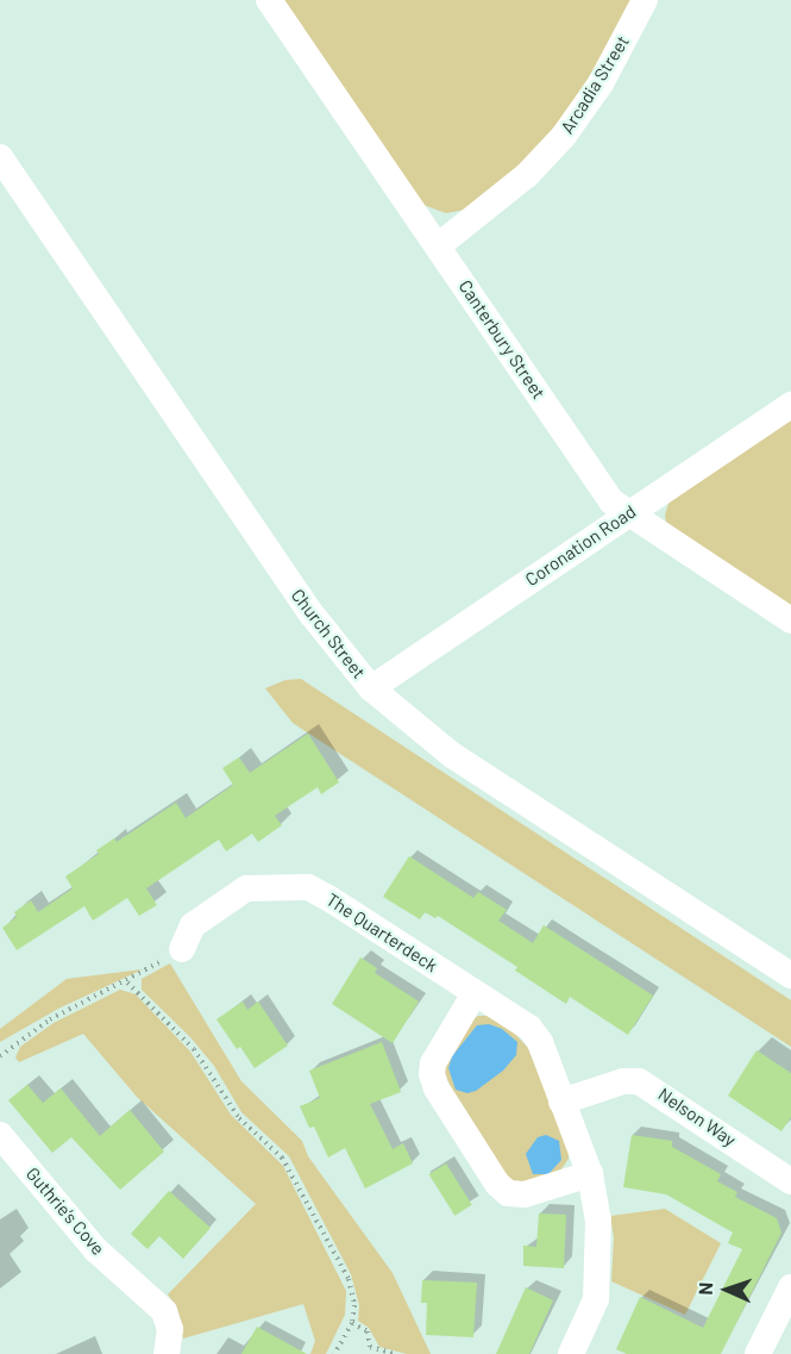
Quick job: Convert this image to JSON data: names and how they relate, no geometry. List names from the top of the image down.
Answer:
{
  "streets": {
    "street": [
      "Arcadia Street",
      "Canterbury Street",
      "Coronation Road",
      "Church Street",
      "The Quarterdeck",
      "Nelson Way",
      "Guthrie’s Cove"
    ]
  },
  "crossings": [
    ["Arcadia Street", "Canterbury Street"],
    ["Canterbury Street", "Coronation Road"],
    ["Coronation Road", "Church Street"],
    ["The Quarterdeck", "Nelson Way"]
  ],
  "north": "left"
}
